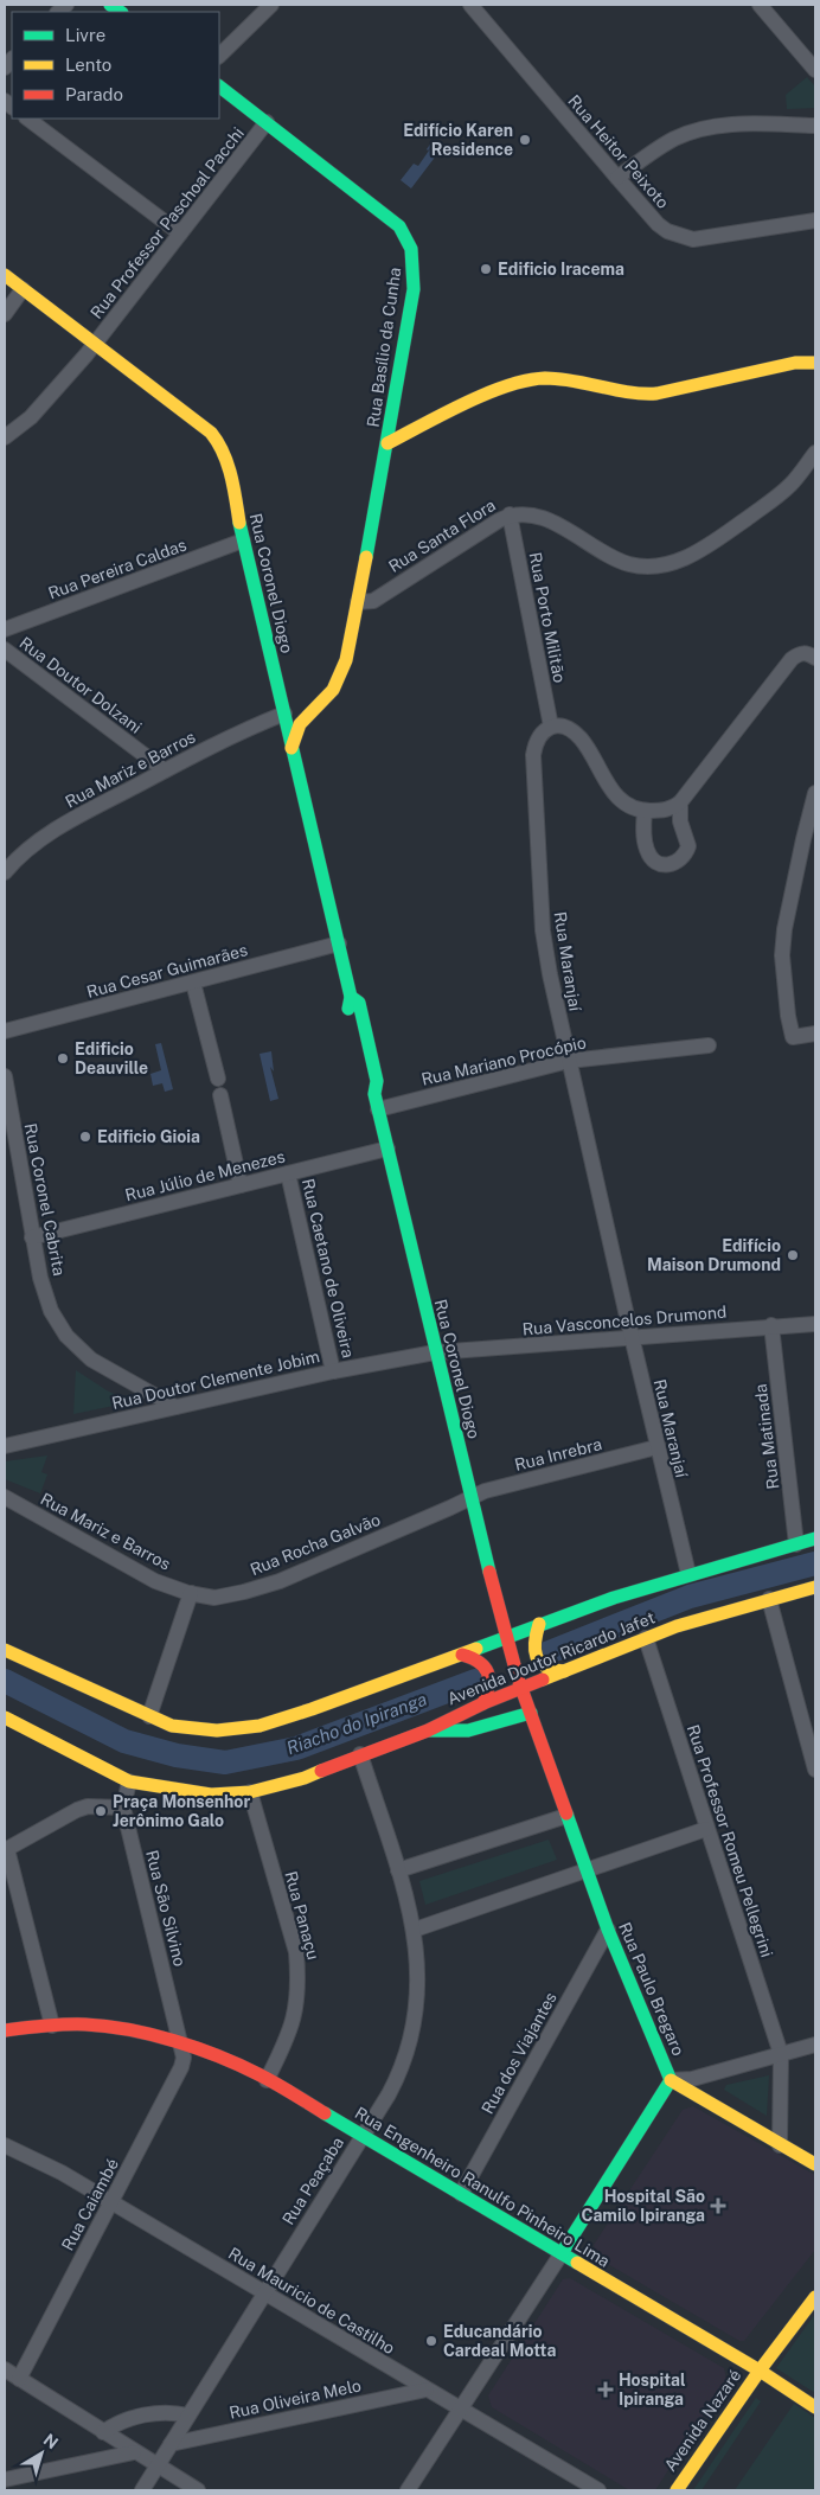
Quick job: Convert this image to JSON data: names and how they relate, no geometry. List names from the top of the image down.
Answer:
{
  "streets": {
    "street": [
      "Rua Heitor Peixoto",
      "Rua Professor Paschoal Pacchi",
      "Rua Basílio da Cunha",
      "Rua Santa Flora",
      "Rua Pereira Caldas",
      "Rua Coronel Diogo",
      "Rua Porto Militão",
      "Rua Doutor Dolzani",
      "Rua Mariz e Barros",
      "Rua Maranjaí",
      "Rua Cesar Guimarães",
      "Rua Mariano Procópio",
      "Rua Júlio de Menezes",
      "Rua Coronel Cabrita",
      "Rua Caetano de Oliveira",
      "Rua Vasconcelos Drumond",
      "Rua Doutor Clemente Jobim",
      "Rua Matinada",
      "Rua Inrebra",
      "Rua Rocha Galvão",
      "Avenida Doutor Ricardo Jafet",
      "Rua Professor Romeu Pellegrini",
      "Rua São Silvino",
      "Rua Panaçu",
      "Rua Paulo Bregaro",
      "Rua dos Viajantes",
      "Rua Peaçaba",
      "Rua Engenheiro Ranulfo Pinheiro Lima",
      "Rua Caiambé",
      "Rua Mauricio de Castilho",
      "Rua Oliveira Melo",
      "Avenida Nazaré"
    ]
  },
  "crossings": [
    ["Rua Professor Paschoal Pacchi", "Rua Basílio da Cunha"],
    ["Rua Professor Paschoal Pacchi", "Rua Coronel Diogo"],
    ["Rua Basílio da Cunha", "Rua Santa Flora"],
    ["Rua Basílio da Cunha", "Rua Coronel Diogo"],
    ["Rua Santa Flora", "Rua Porto Militão"],
    ["Rua Pereira Caldas", "Rua Coronel Diogo"],
    ["Rua Coronel Diogo", "Rua Mariz e Barros"],
    ["Rua Coronel Diogo", "Rua Cesar Guimarães"],
    ["Rua Coronel Diogo", "Rua Mariano Procópio"],
    ["Rua Coronel Diogo", "Rua Júlio de Menezes"],
    ["Rua Coronel Diogo", "Rua Vasconcelos Drumond"],
    ["Rua Coronel Diogo", "Rua Doutor Clemente Jobim"],
    ["Rua Coronel Diogo", "Rua Inrebra"],
    ["Rua Coronel Diogo", "Rua Rocha Galvão"],
    ["Rua Coronel Diogo", "Avenida Doutor Ricardo Jafet"],
    ["Rua Coronel Diogo", "Rua Paulo Bregaro"],
    ["Rua Porto Militão", "Rua Maranjaí"],
    ["Rua Doutor Dolzani", "Rua Mariz e Barros"],
    ["Rua Mariz e Barros", "Rua Rocha Galvão"],
    ["Rua Maranjaí", "Rua Mariano Procópio"],
    ["Rua Maranjaí", "Rua Vasconcelos Drumond"],
    ["Rua Maranjaí", "Rua Inrebra"],
    ["Rua Maranjaí", "Avenida Doutor Ricardo Jafet"],
    ["Rua Júlio de Menezes", "Rua Coronel Cabrita"],
    ["Rua Júlio de Menezes", "Rua Caetano de Oliveira"],
    ["Rua Coronel Cabrita", "Rua Doutor Clemente Jobim"],
    ["Rua Caetano de Oliveira", "Rua Doutor Clemente Jobim"],
    ["Rua Vasconcelos Drumond", "Rua Doutor Clemente Jobim"],
    ["Rua Vasconcelos Drumond", "Rua Matinada"],
    ["Rua Matinada", "Avenida Doutor Ricardo Jafet"],
    ["Rua Inrebra", "Rua Rocha Galvão"],
    ["Avenida Doutor Ricardo Jafet", "Rua Professor Romeu Pellegrini"],
    ["Avenida Doutor Ricardo Jafet", "Rua São Silvino"],
    ["Avenida Doutor Ricardo Jafet", "Rua Panaçu"],
    ["Avenida Doutor Ricardo Jafet", "Rua Paulo Bregaro"],
    ["Avenida Doutor Ricardo Jafet", "Rua Peaçaba"],
    ["Rua São Silvino", "Rua Engenheiro Ranulfo Pinheiro Lima"],
    ["Rua São Silvino", "Rua Caiambé"],
    ["Rua Panaçu", "Rua Engenheiro Ranulfo Pinheiro Lima"],
    ["Rua Paulo Bregaro", "Rua dos Viajantes"],
    ["Rua Paulo Bregaro", "Rua Engenheiro Ranulfo Pinheiro Lima"],
    ["Rua Paulo Bregaro", "Rua Mauricio de Castilho"],
    ["Rua dos Viajantes", "Rua Engenheiro Ranulfo Pinheiro Lima"],
    ["Rua Peaçaba", "Rua Engenheiro Ranulfo Pinheiro Lima"],
    ["Rua Peaçaba", "Rua Mauricio de Castilho"],
    ["Rua Peaçaba", "Rua Oliveira Melo"],
    ["Rua Engenheiro Ranulfo Pinheiro Lima", "Rua Caiambé"],
    ["Rua Engenheiro Ranulfo Pinheiro Lima", "Avenida Nazaré"],
    ["Rua Caiambé", "Rua Mauricio de Castilho"],
    ["Rua Mauricio de Castilho", "Rua Oliveira Melo"]
  ],
  "water": ["Riacho do Ipiranga"],
  "places": {
    "other": [
      "Edifício Karen Residence",
      "Edificio Iracema",
      "Edificio Deauville",
      "Edificio Gioia",
      "Edifício Maison Drumond",
      "Praça Monsenhor Jerônimo Galo",
      "Educandário Cardeal Motta"
    ],
    "health": ["Hospital São Camilo Ipiranga", "Hospital Ipiranga"]
  },
  "legend": ["Livre", "Lento", "Parado"],
  "north": "top right"
}
